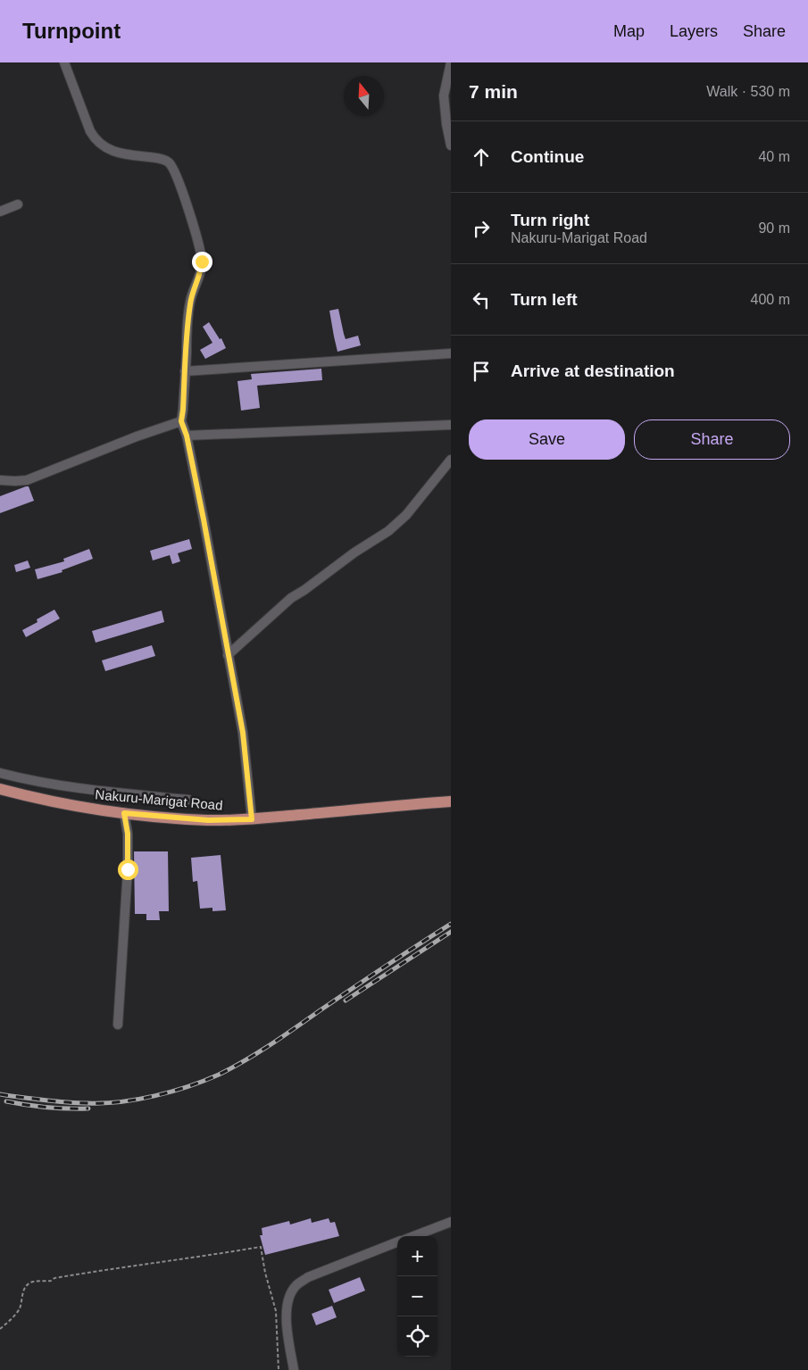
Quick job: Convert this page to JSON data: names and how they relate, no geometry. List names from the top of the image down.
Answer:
{
  "streets": {
    "main road": ["Nakuru-Marigat Road"]
  },
  "north": "top",
  "page": {
    "header": "Turnpoint",
    "nav": ["Map", "Layers", "Share"],
    "heading": ["7 min", "Walk · 530 m"],
    "list": [
      ["Continue", "40 m"],
      ["Turn right", "Nakuru-Marigat Road", "90 m"],
      ["Turn left", "400 m"],
      "Arrive at destination"
    ],
    "buttons": ["Save", "Share"],
    "map_buttons": ["+", "−"]
  }
}
